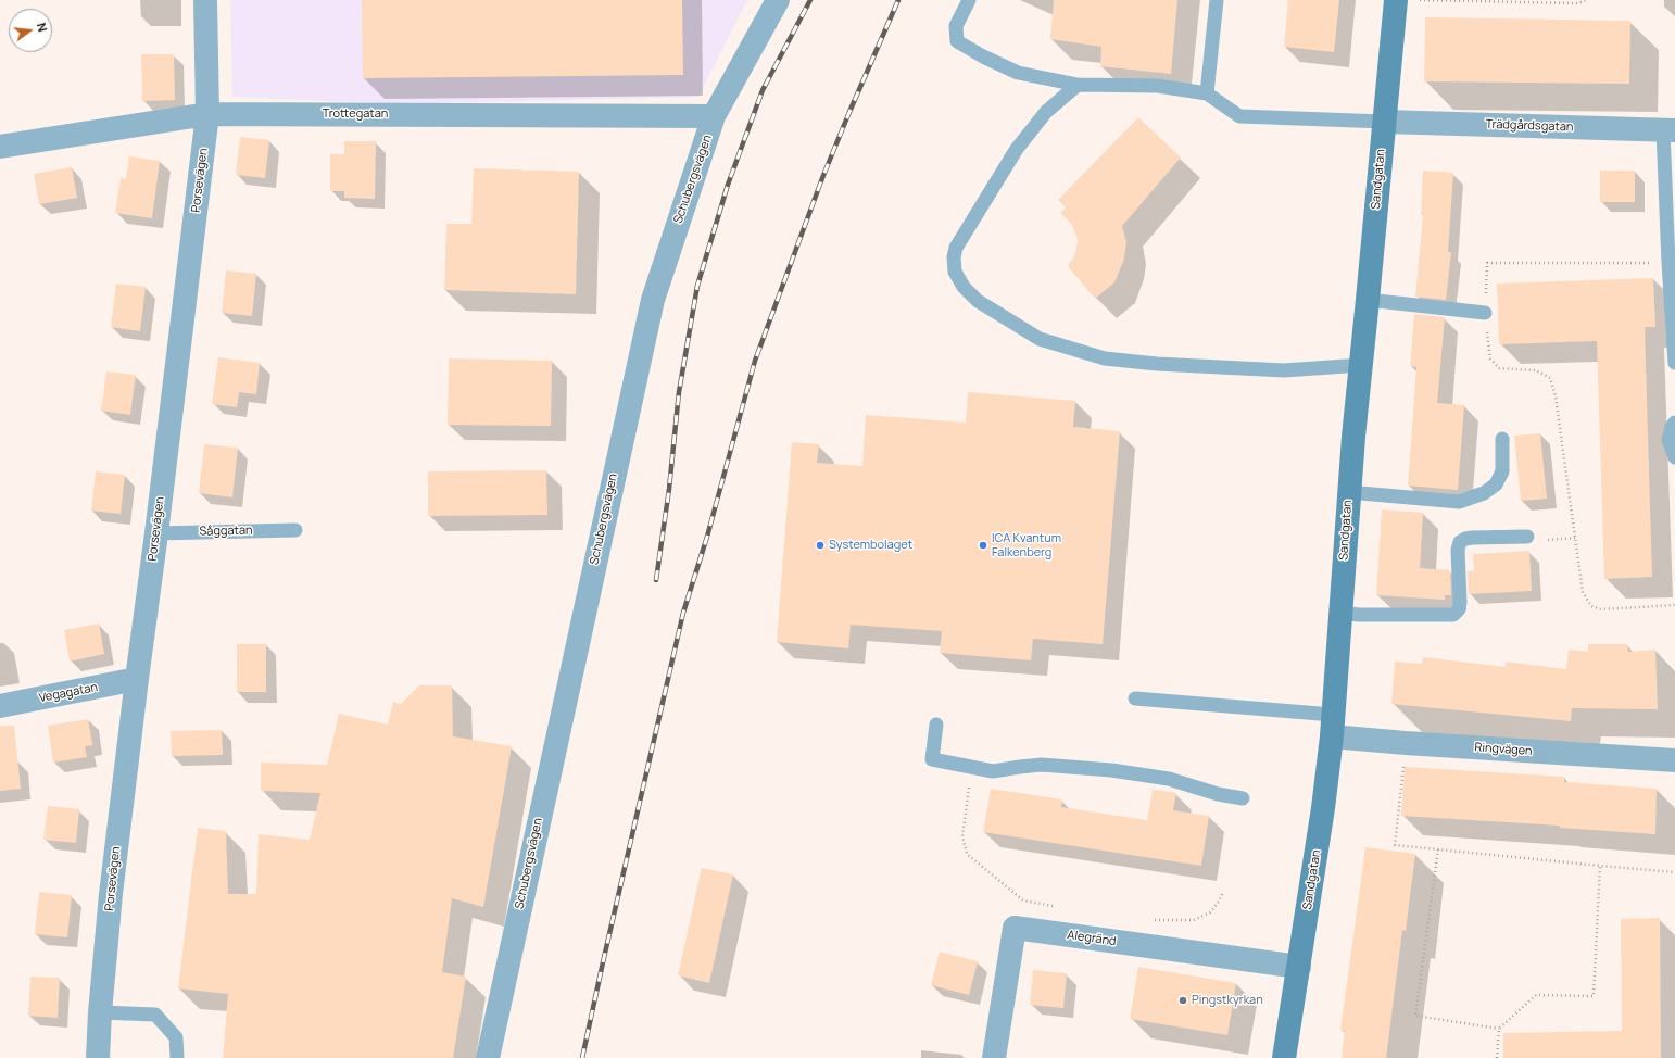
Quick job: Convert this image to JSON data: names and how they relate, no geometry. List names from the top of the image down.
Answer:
{
  "streets": {
    "main road": ["Sandgatan"],
    "street": [
      "Trottegatan",
      "Trädgårdsgatan",
      "Schubergsvägen",
      "Porsevägen",
      "Vegagatan",
      "Ringvägen",
      "Alegränd"
    ],
    "lane": ["Såggatan"]
  },
  "crossings": [
    ["Trottegatan", "Schubergsvägen"],
    ["Trottegatan", "Porsevägen"],
    ["Trädgårdsgatan", "Sandgatan"],
    ["Sandgatan", "Ringvägen"],
    ["Sandgatan", "Alegränd"],
    ["Porsevägen", "Såggatan"],
    ["Porsevägen", "Vegagatan"]
  ],
  "places": ["Systembolaget", "ICA Kvantum Falkenberg", "Pingstkyrkan"],
  "north": "right"
}
